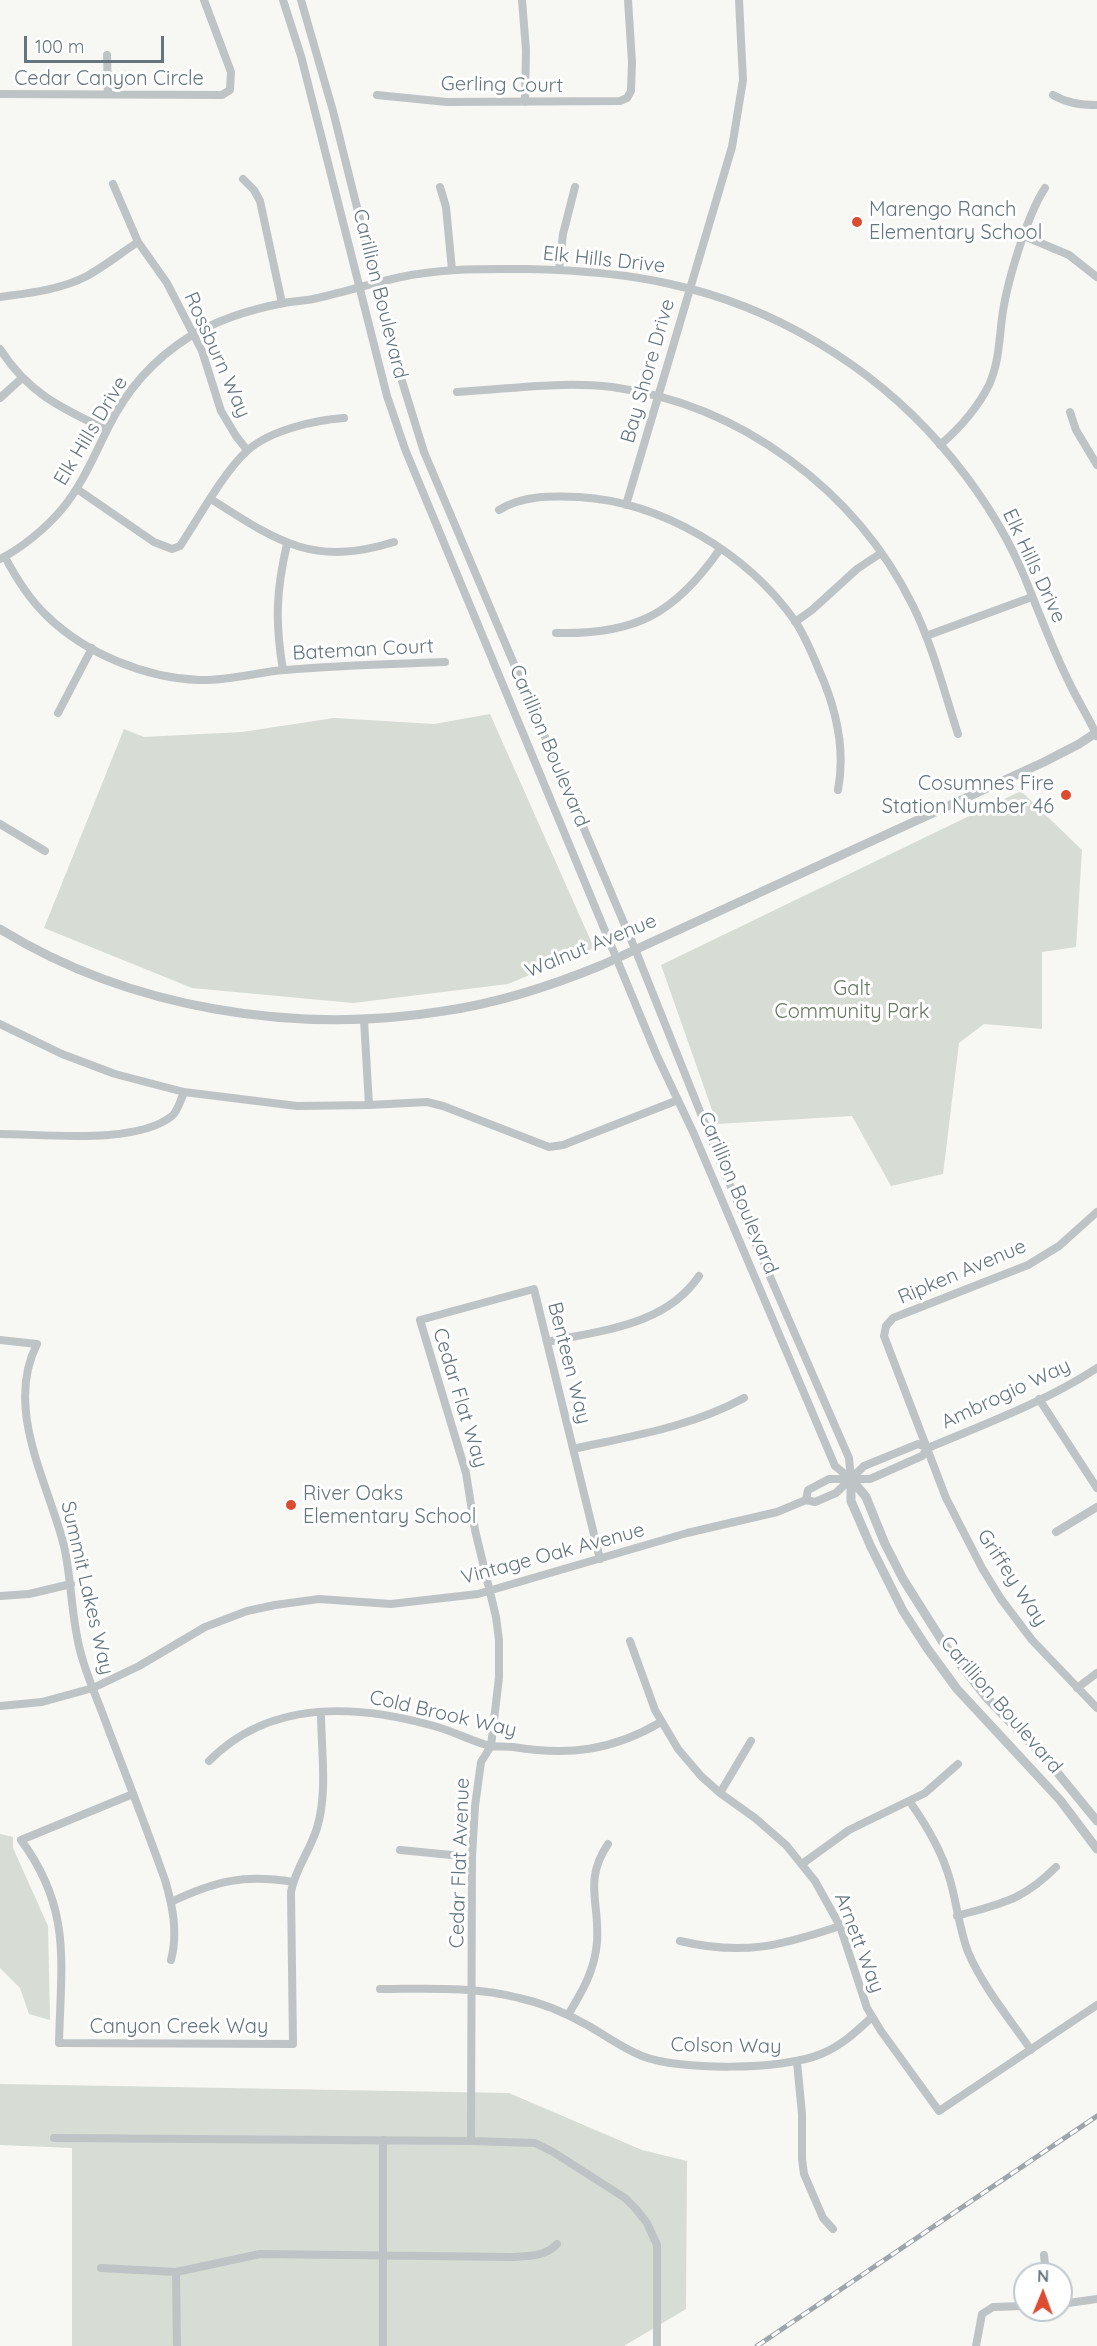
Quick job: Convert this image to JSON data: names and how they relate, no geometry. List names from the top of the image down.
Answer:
{
  "streets": {
    "street": [
      "Cedar Canyon Circle",
      "Gerling Court",
      "Elk Hills Drive",
      "Carillion Boulevard",
      "Rossburn Way",
      "Bay Shore Drive",
      "Bateman Court",
      "Walnut Avenue",
      "Ripken Avenue",
      "Benteen Way",
      "Ambrogio Way",
      "Cedar Flat Way",
      "Vintage Oak Avenue",
      "Griffey Way",
      "Summit Lakes Way",
      "Cold Brook Way",
      "Cedar Flat Avenue",
      "Arnett Way",
      "Canyon Creek Way",
      "Colson Way"
    ]
  },
  "crossings": [
    ["Elk Hills Drive", "Carillion Boulevard"],
    ["Elk Hills Drive", "Rossburn Way"],
    ["Elk Hills Drive", "Bay Shore Drive"],
    ["Elk Hills Drive", "Bateman Court"],
    ["Elk Hills Drive", "Walnut Avenue"],
    ["Carillion Boulevard", "Walnut Avenue"],
    ["Carillion Boulevard", "Ambrogio Way"],
    ["Carillion Boulevard", "Vintage Oak Avenue"],
    ["Ripken Avenue", "Ambrogio Way"],
    ["Ripken Avenue", "Griffey Way"],
    ["Benteen Way", "Cedar Flat Way"],
    ["Benteen Way", "Vintage Oak Avenue"],
    ["Ambrogio Way", "Vintage Oak Avenue"],
    ["Ambrogio Way", "Griffey Way"],
    ["Cedar Flat Way", "Vintage Oak Avenue"],
    ["Cedar Flat Way", "Cedar Flat Avenue"],
    ["Vintage Oak Avenue", "Summit Lakes Way"],
    ["Vintage Oak Avenue", "Cedar Flat Avenue"],
    ["Summit Lakes Way", "Canyon Creek Way"],
    ["Cold Brook Way", "Cedar Flat Avenue"],
    ["Cold Brook Way", "Arnett Way"],
    ["Cold Brook Way", "Canyon Creek Way"],
    ["Cedar Flat Avenue", "Colson Way"],
    ["Arnett Way", "Colson Way"]
  ],
  "parks": ["Galt Community Park"],
  "places": ["Marengo Ranch Elementary School", "Cosumnes Fire Station Number 46", "River Oaks Elementary School"],
  "scale_bar": "100 m",
  "north": "top"
}
